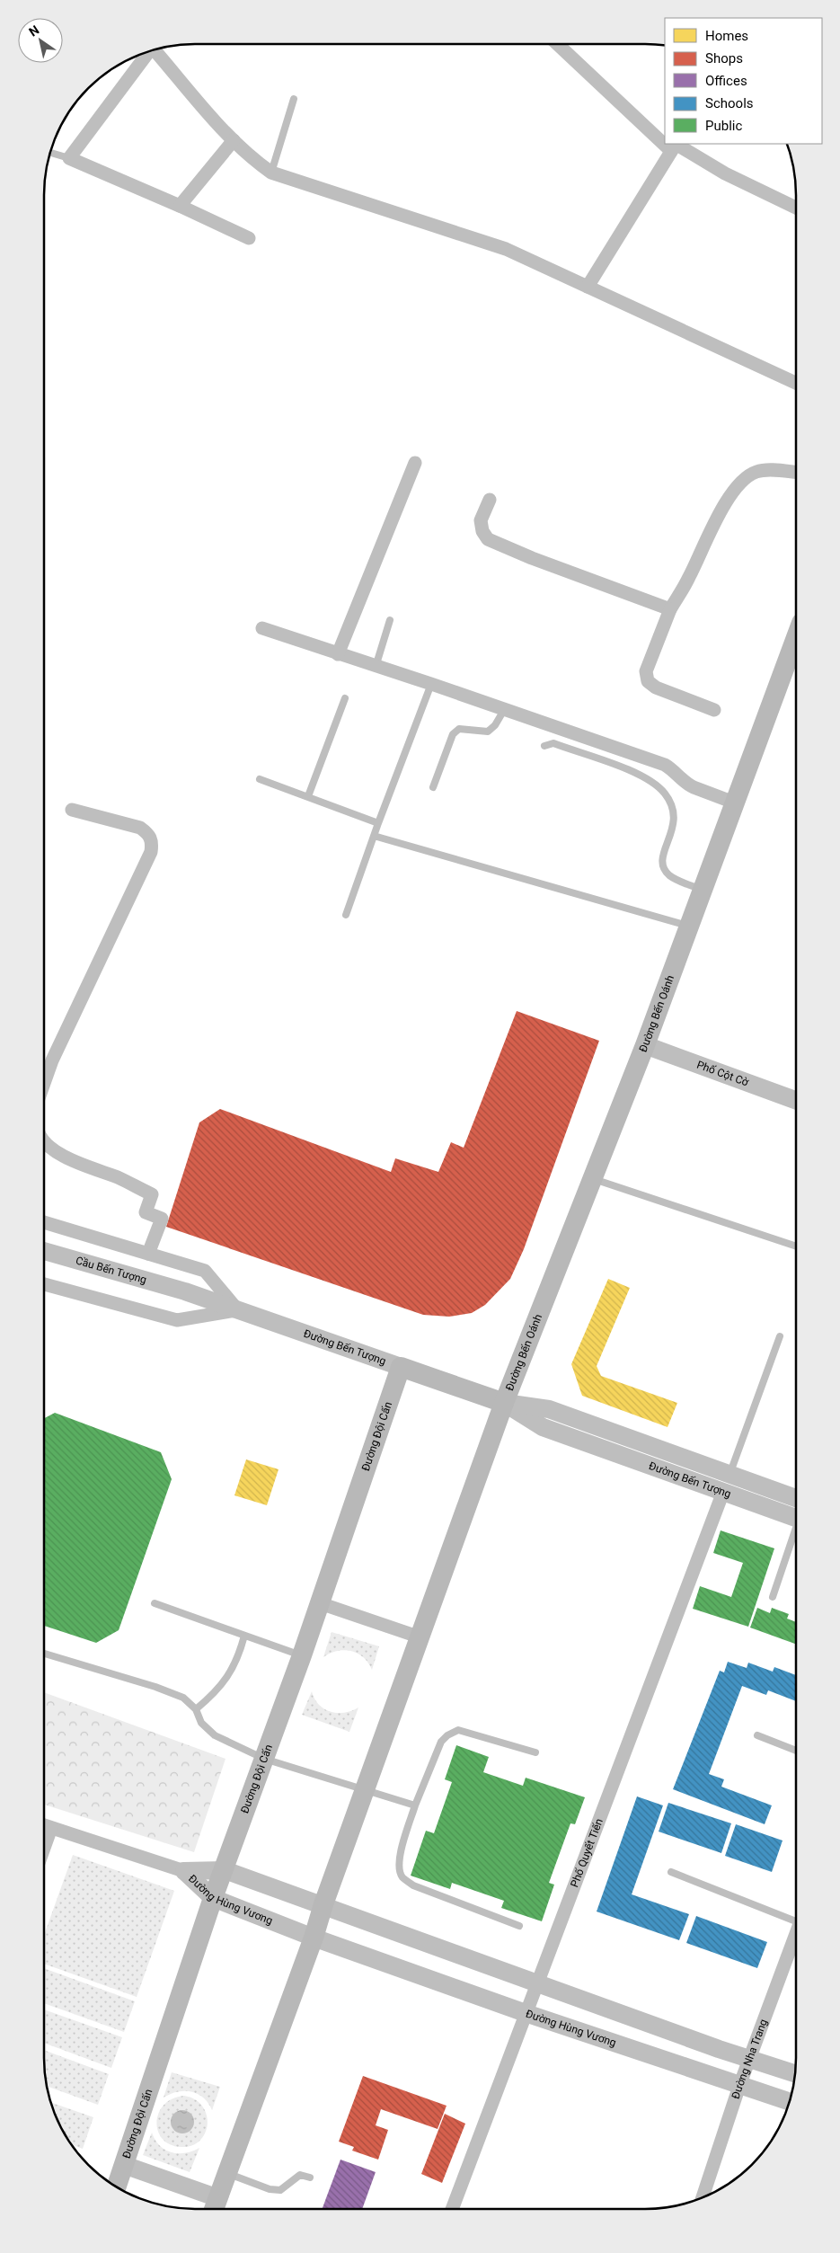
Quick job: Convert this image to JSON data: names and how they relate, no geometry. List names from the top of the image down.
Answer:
{
  "streets": {
    "main road": ["Đường Bến Oánh", "Đường Bến Tượng", "Đường Đội Cấn"],
    "street": [
      "Phố Cột Cờ",
      "Cầu Bến Tượng",
      "Phố Quyết Tiến",
      "Đường Hùng Vương",
      "Đường Nha Trang"
    ]
  },
  "crossings": [
    ["Đường Bến Oánh", "Phố Cột Cờ"],
    ["Đường Bến Oánh", "Đường Bến Tượng"],
    ["Cầu Bến Tượng", "Đường Bến Tượng"],
    ["Đường Bến Tượng", "Đường Đội Cấn"],
    ["Đường Bến Tượng", "Phố Quyết Tiến"],
    ["Đường Đội Cấn", "Đường Hùng Vương"],
    ["Phố Quyết Tiến", "Đường Hùng Vương"],
    ["Đường Hùng Vương", "Đường Nha Trang"]
  ],
  "legend": [
    "Homes",
    "Shops",
    "Offices",
    "Schools",
    "Public"
  ],
  "north": "top left"
}
